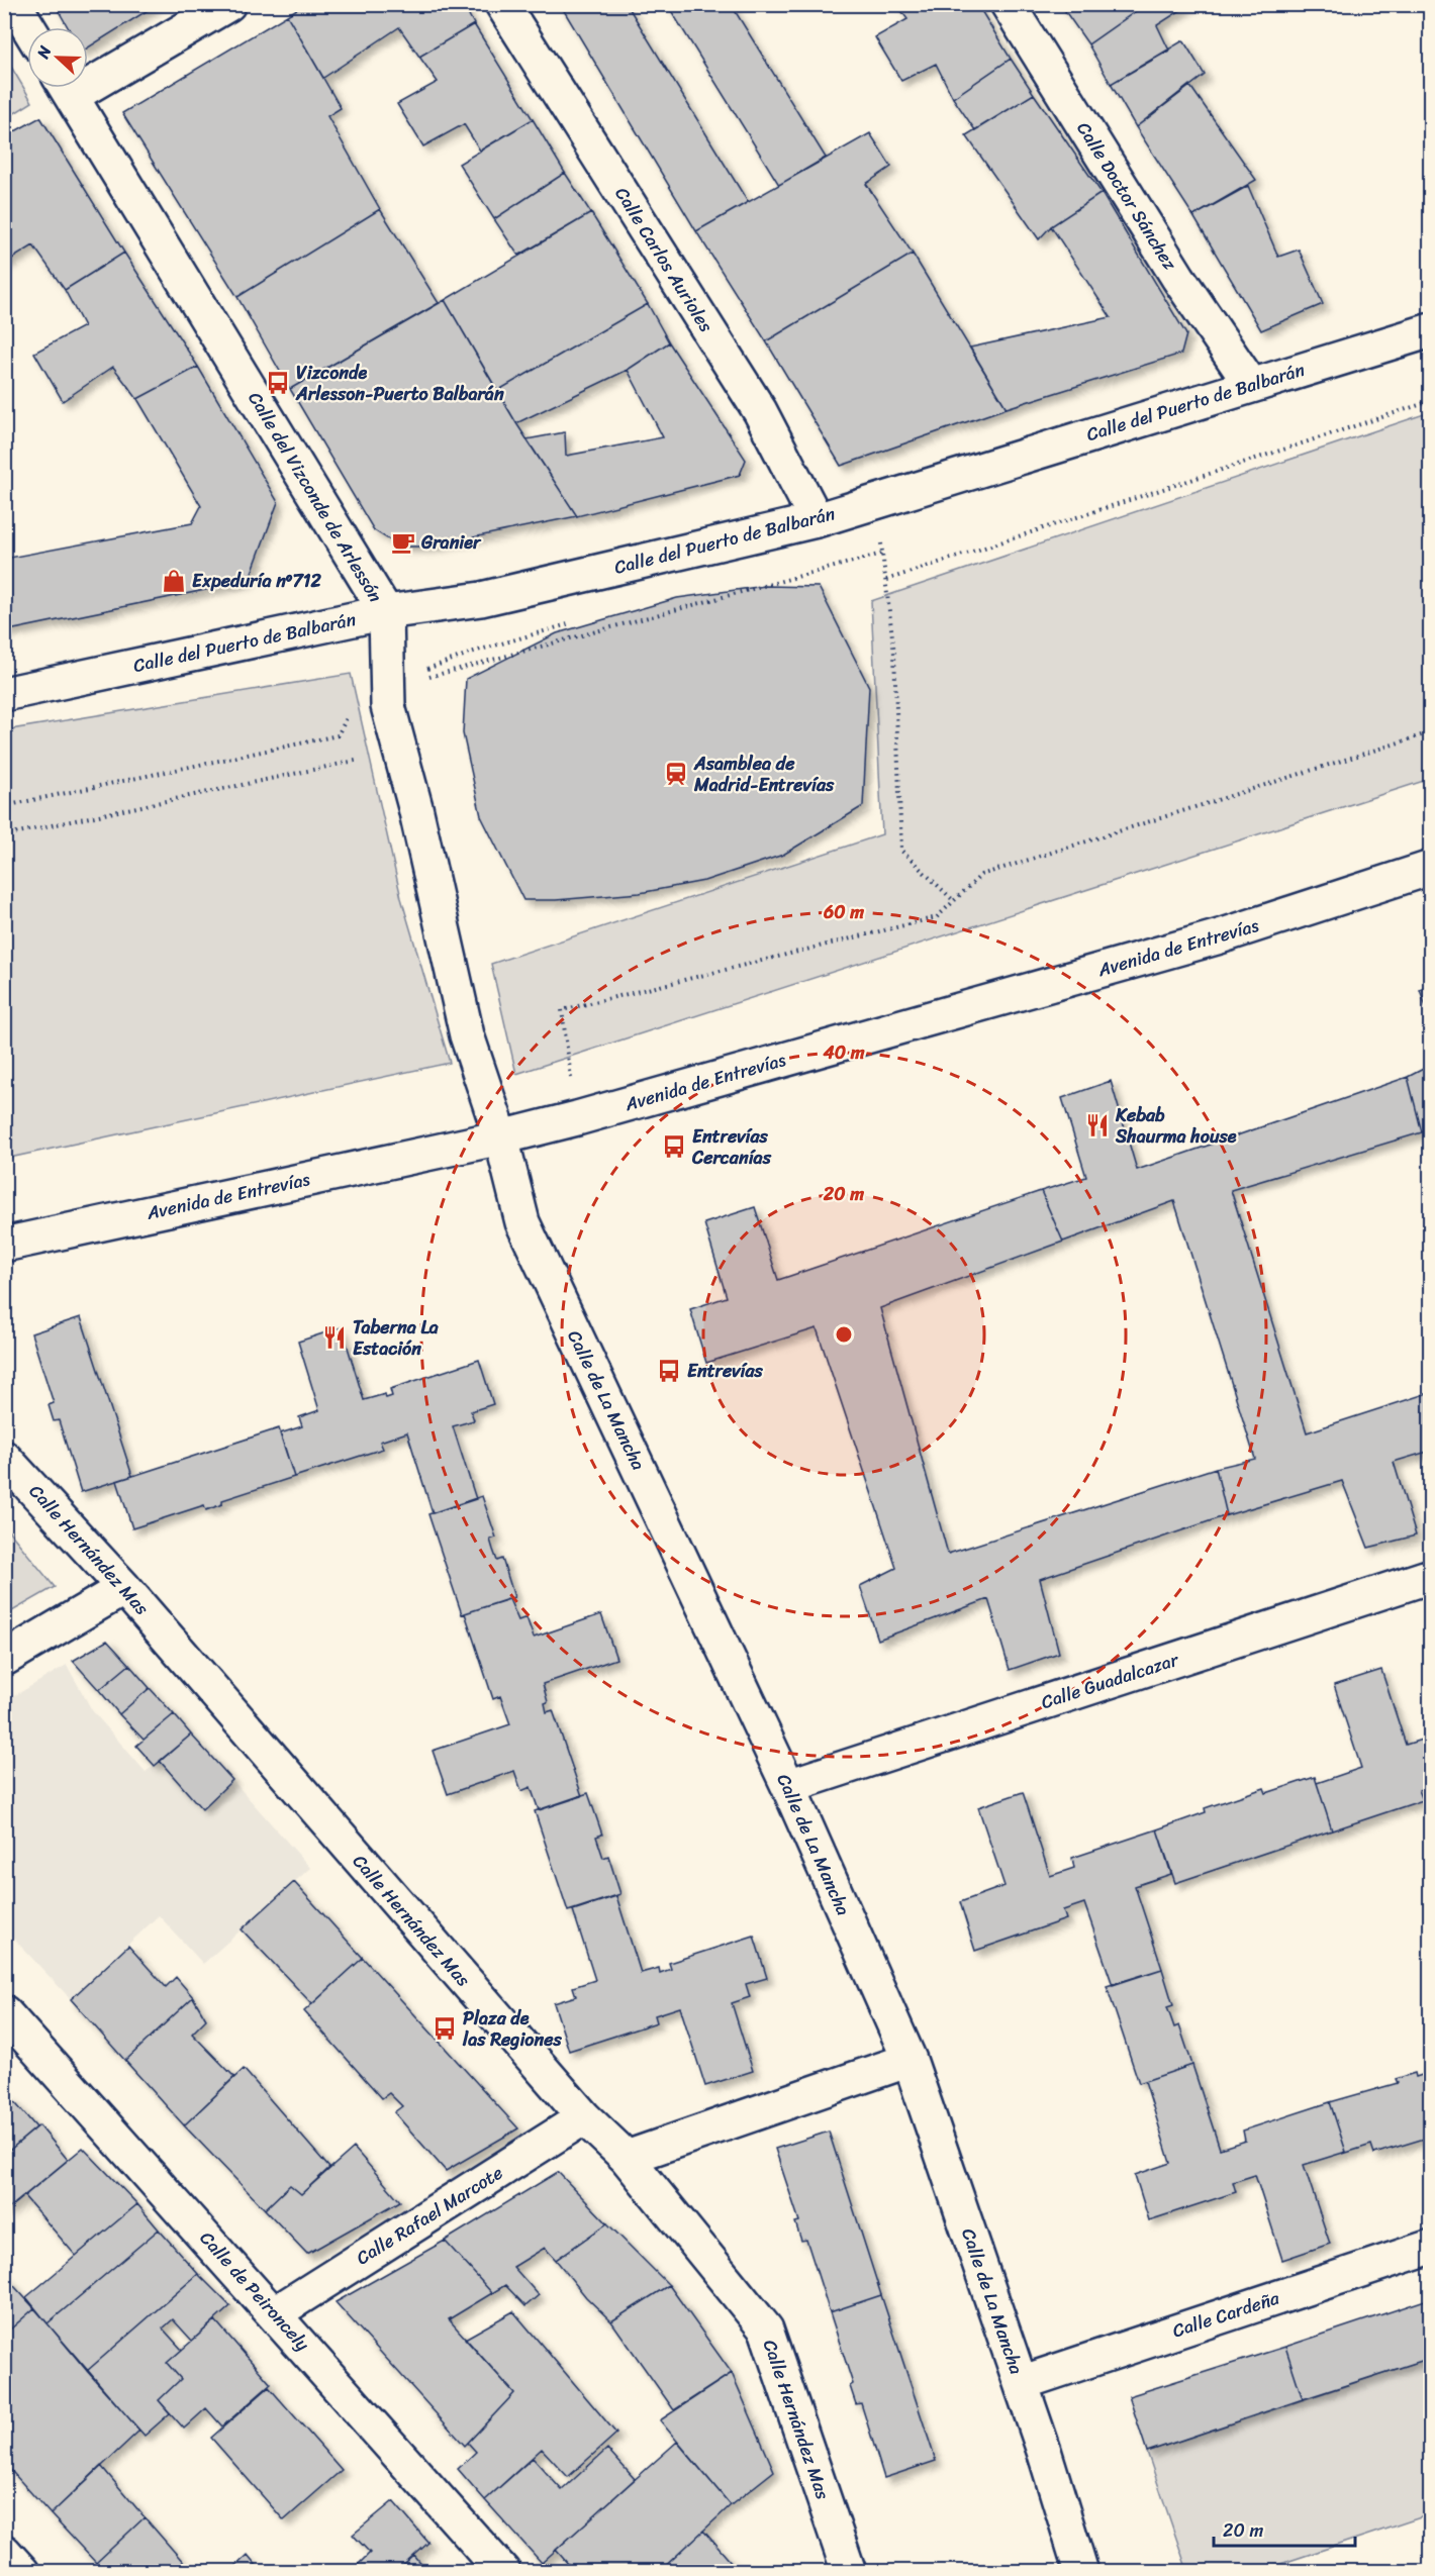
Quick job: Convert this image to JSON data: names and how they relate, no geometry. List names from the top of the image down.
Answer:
{
  "streets": {
    "street": [
      "Calle Doctor Sánchez",
      "Calle Carlos Aurioles",
      "Calle del Puerto de Balbarán",
      "Calle del Vizconde de Arlessón",
      "Avenida de Entrevías",
      "Calle de La Mancha",
      "Calle Hernández Mas",
      "Calle Guadalcazar",
      "Calle Rafael Marcote",
      "Calle de Peironcely",
      "Calle Cardeña"
    ]
  },
  "crossings": [
    ["Calle Doctor Sánchez", "Calle del Puerto de Balbarán"],
    ["Calle Carlos Aurioles", "Calle del Puerto de Balbarán"],
    ["Calle del Puerto de Balbarán", "Calle del Vizconde de Arlessón"],
    ["Calle del Vizconde de Arlessón", "Avenida de Entrevías"],
    ["Calle del Vizconde de Arlessón", "Calle de La Mancha"],
    ["Avenida de Entrevías", "Calle de La Mancha"],
    ["Calle de La Mancha", "Calle Guadalcazar"],
    ["Calle de La Mancha", "Calle Cardeña"],
    ["Calle Hernández Mas", "Calle Rafael Marcote"],
    ["Calle Rafael Marcote", "Calle de Peironcely"]
  ],
  "places": {
    "bus stop": [
      "Vizconde Arlesson-Puerto Balbarán",
      "Entrevías Cercanías",
      "Entrevías",
      "Plaza de las Regiones"
    ],
    "cafe": ["Granier"],
    "shop": ["Expeduría nº712"],
    "station": ["Asamblea de Madrid-Entrevías"],
    "restaurant": ["Kebab Shaurma house", "Taberna La Estación"]
  },
  "scale_bar": "20 m",
  "north": "left",
  "rings": ["60 m", "40 m", "20 m"]
}
